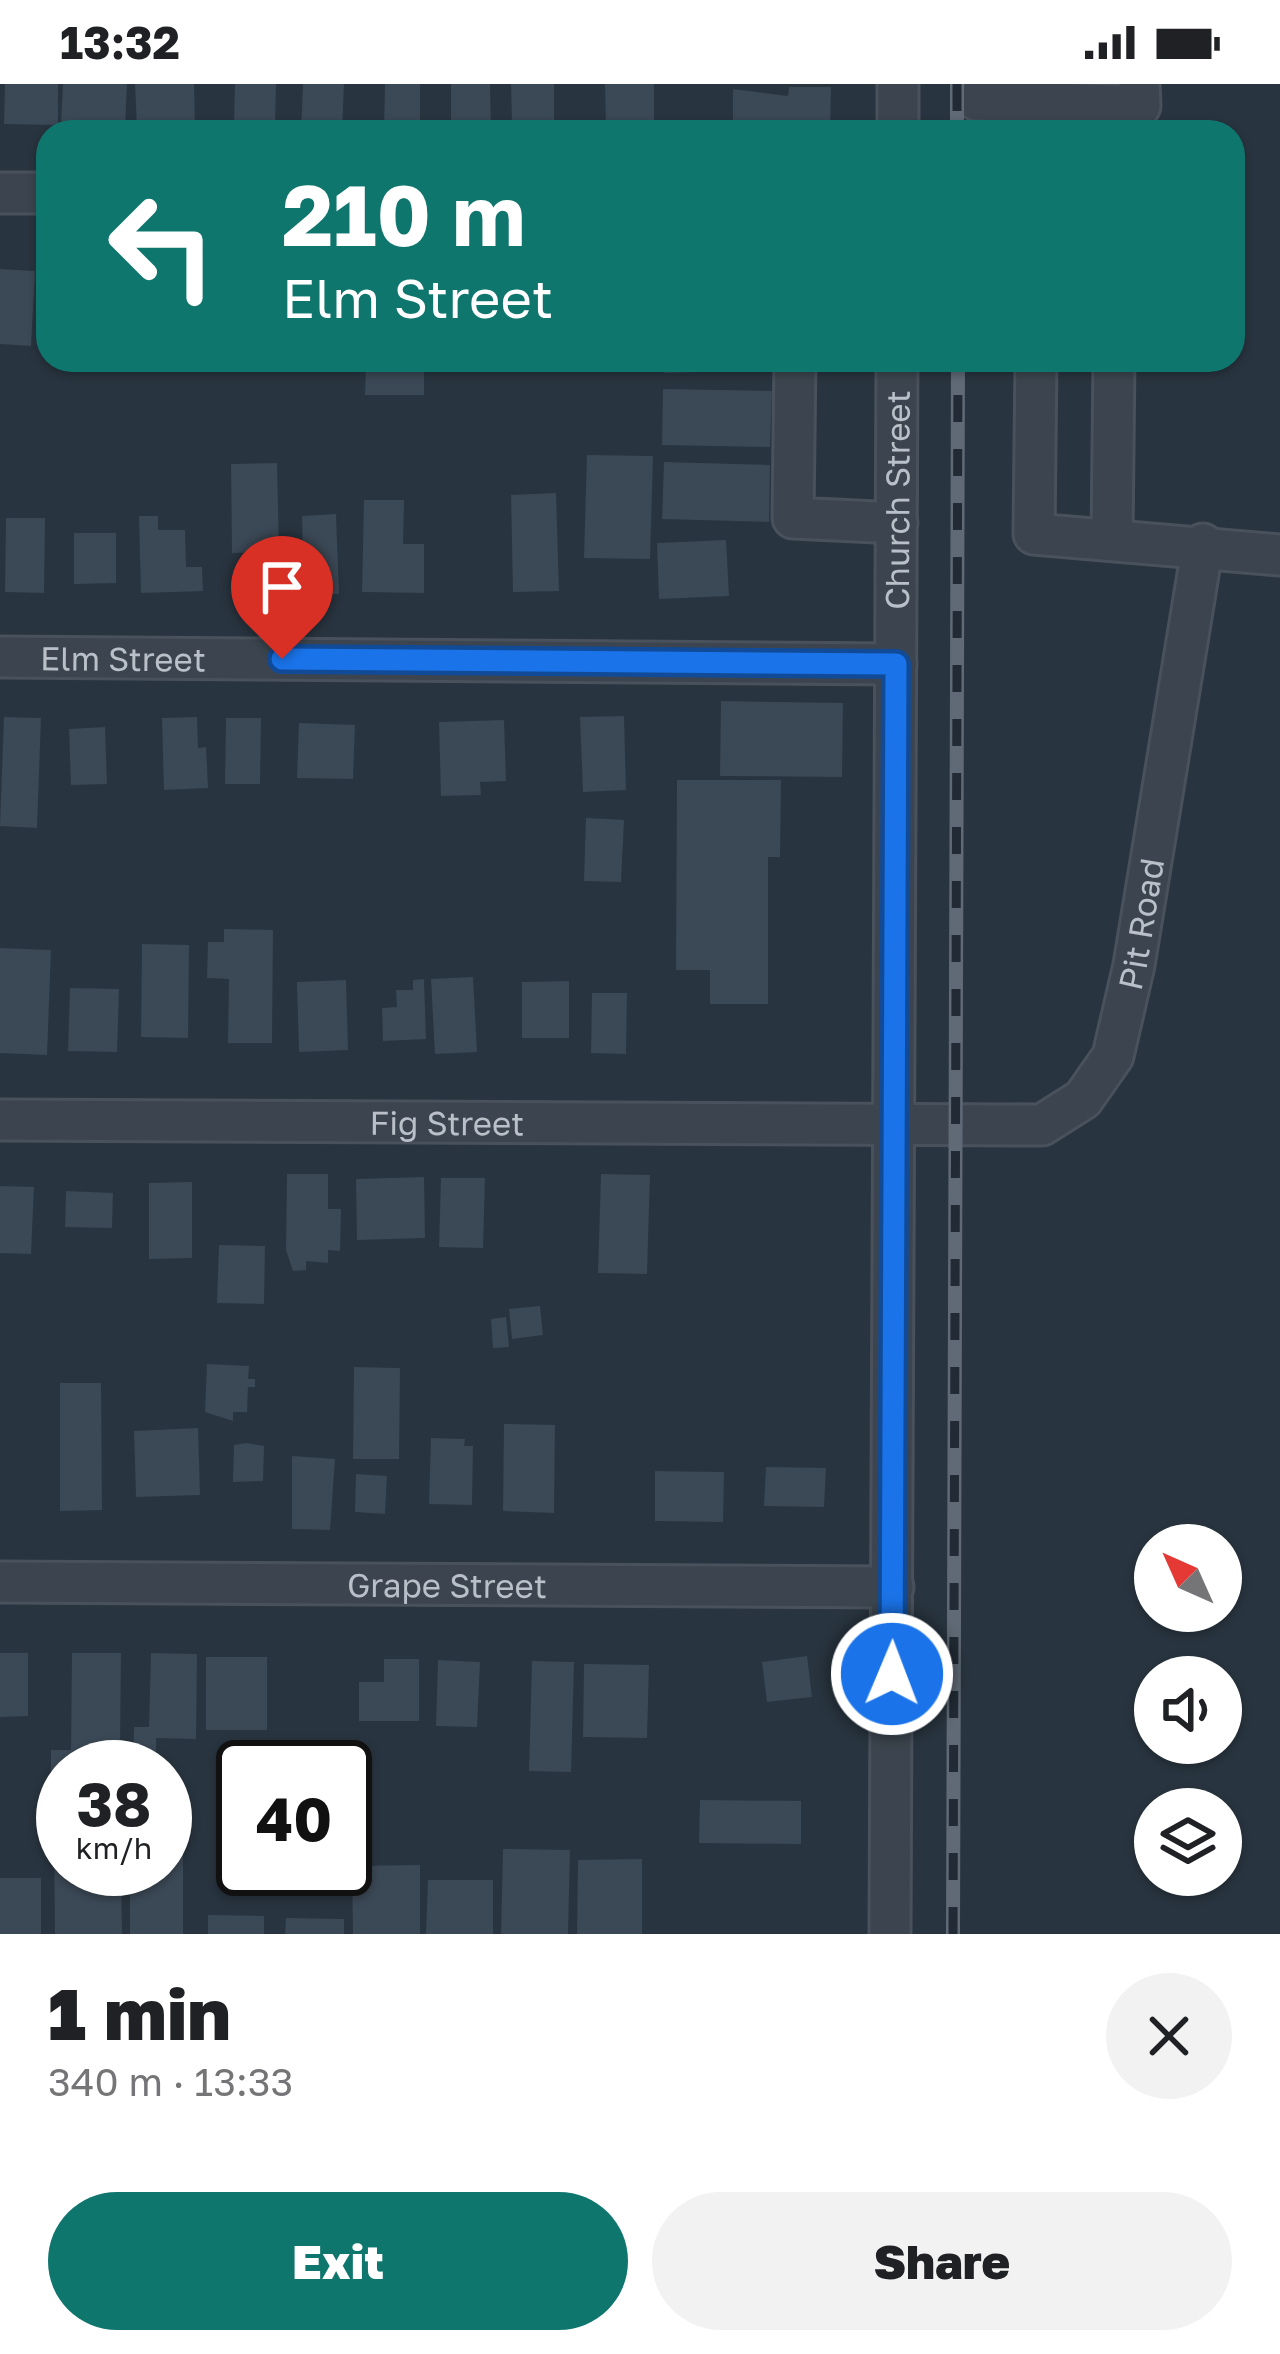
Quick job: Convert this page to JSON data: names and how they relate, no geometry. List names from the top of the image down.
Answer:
{
  "streets": {
    "street": [
      "Church Street",
      "Elm Street",
      "Pit Road",
      "Fig Street",
      "Grape Street"
    ]
  },
  "crossings": [
    ["Church Street", "Elm Street"],
    ["Church Street", "Pit Road"],
    ["Church Street", "Fig Street"],
    ["Church Street", "Grape Street"],
    ["Pit Road", "Fig Street"]
  ],
  "north": "top left",
  "page": {
    "status": "13:32",
    "turn": ["210 m", "Elm Street"],
    "speed": "38 km/h",
    "limit": "40",
    "heading": ["1 min", "340 m · 13:33"],
    "buttons": ["Exit", "Share"]
  }
}
